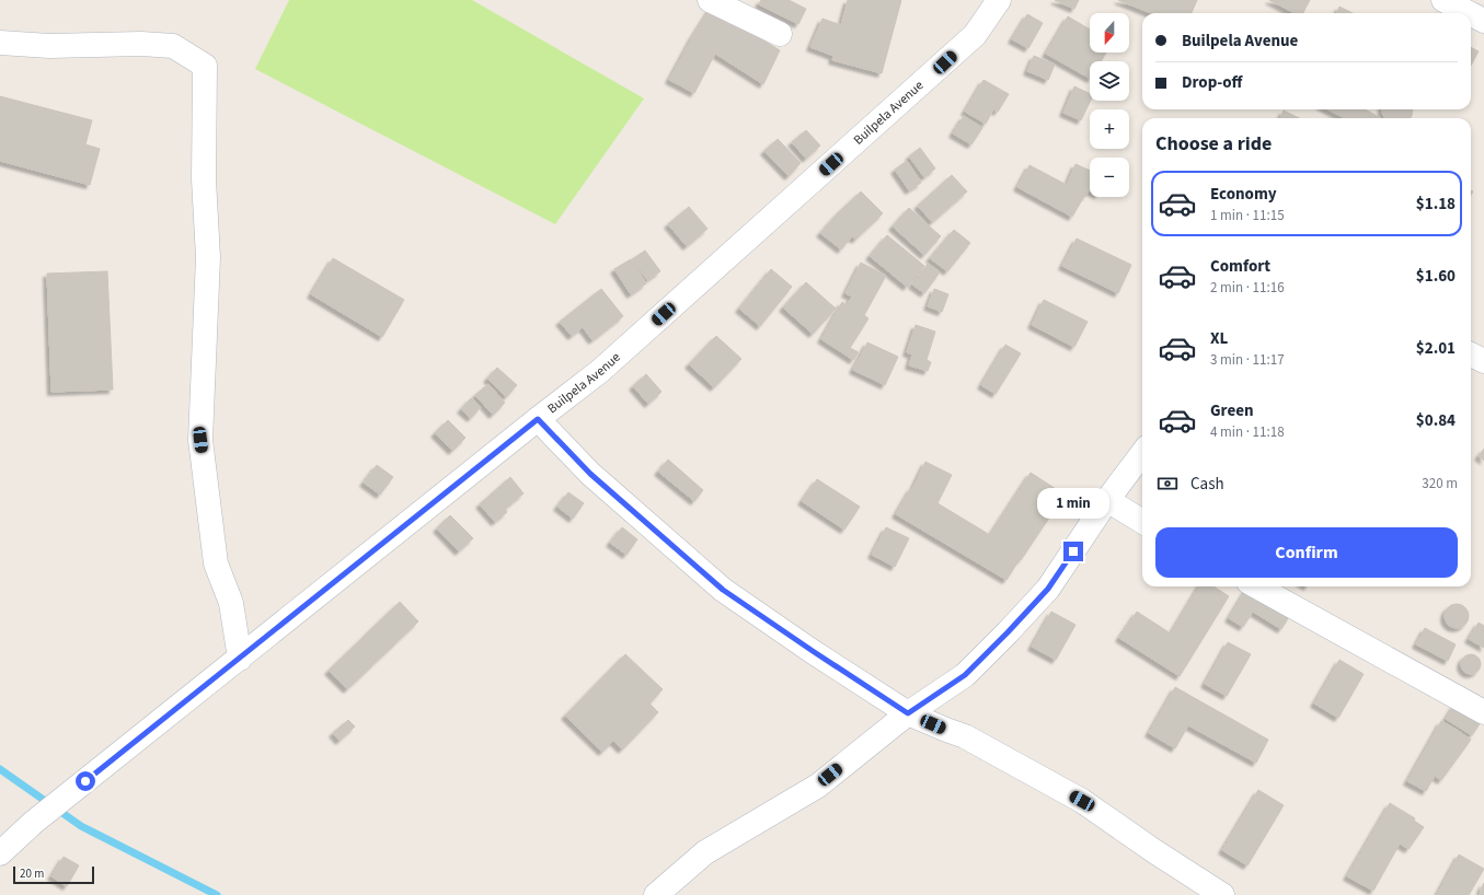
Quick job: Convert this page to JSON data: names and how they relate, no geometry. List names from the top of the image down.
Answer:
{
  "streets": {
    "street": ["Builpela Avenue"]
  },
  "scale_bar": "20 m",
  "north": "bottom",
  "page": {
    "map_buttons": ["+", "−"],
    "banner": ["Builpela Avenue", "Drop-off"],
    "heading": "Choose a ride",
    "list": [
      {
        "name": "Economy",
        "note": "1 min · 11:15",
        "value": "$1.18"
      },
      {
        "name": "Comfort",
        "note": "2 min · 11:16",
        "value": "$1.60"
      },
      {
        "name": "XL",
        "note": "3 min · 11:17",
        "value": "$2.01"
      },
      {
        "name": "Green",
        "note": "4 min · 11:18",
        "value": "$0.84"
      }
    ],
    "pay": ["Cash", "320 m"],
    "bubble": "1 min",
    "buttons": "Confirm",
    "scale": "20 m"
  }
}
